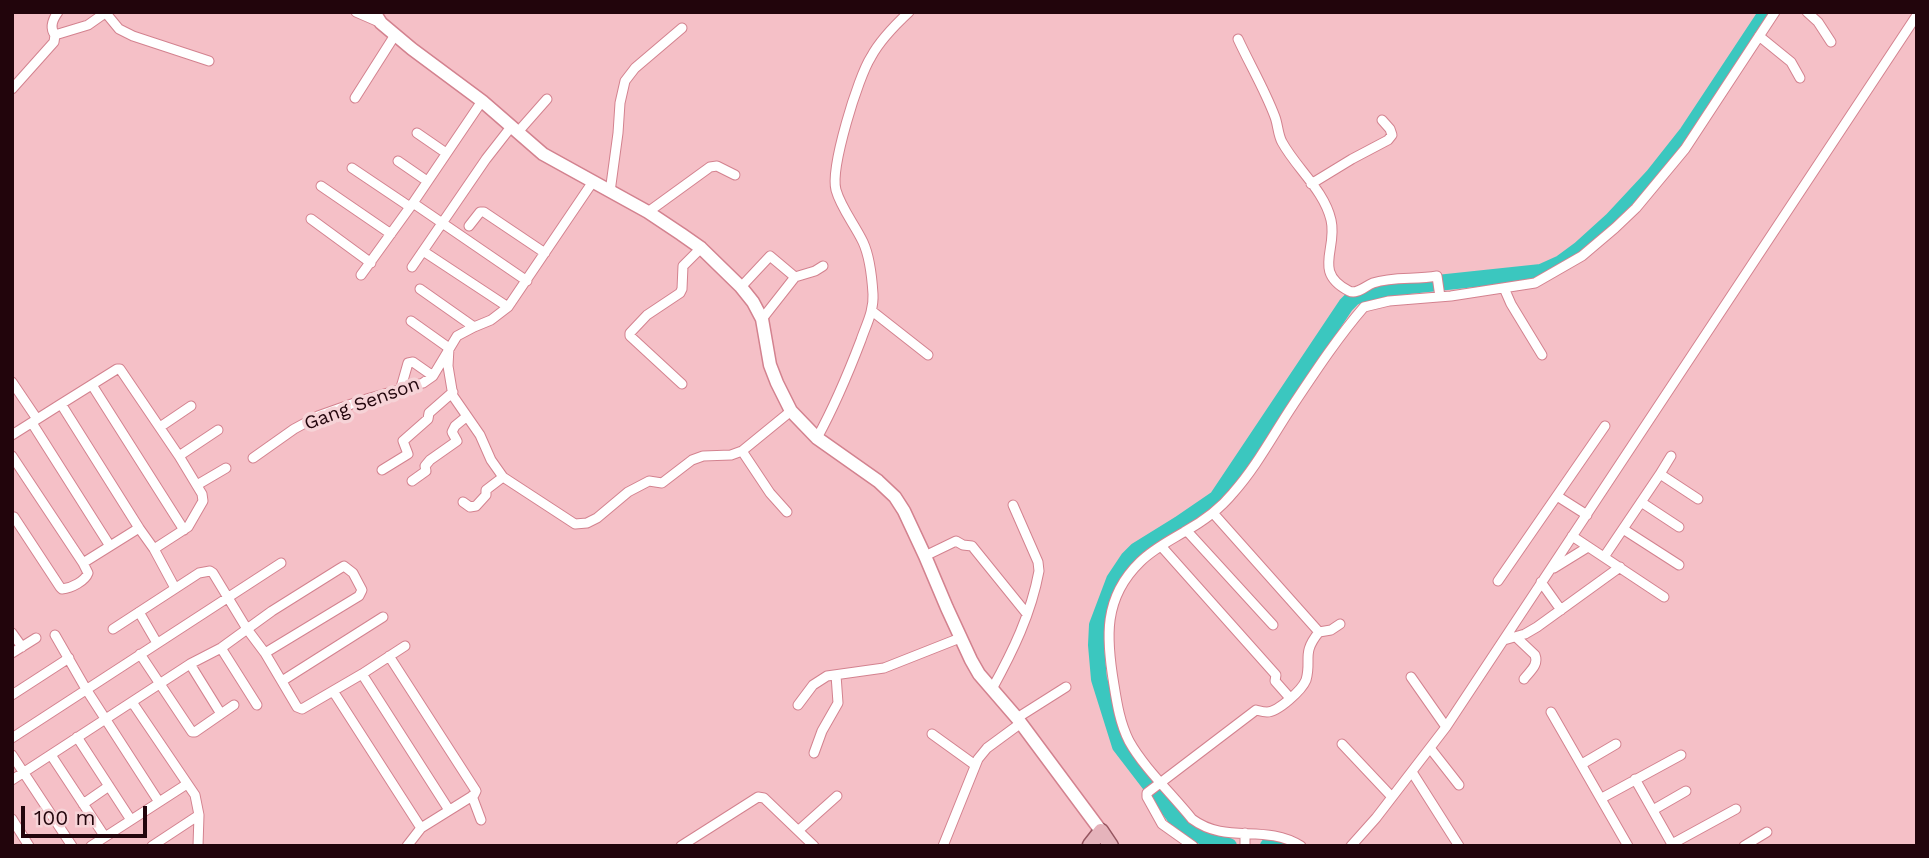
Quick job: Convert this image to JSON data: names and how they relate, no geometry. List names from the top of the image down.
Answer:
{
  "streets": {
    "street": ["Gang Senson"]
  },
  "scale_bar": "100 m"
}
